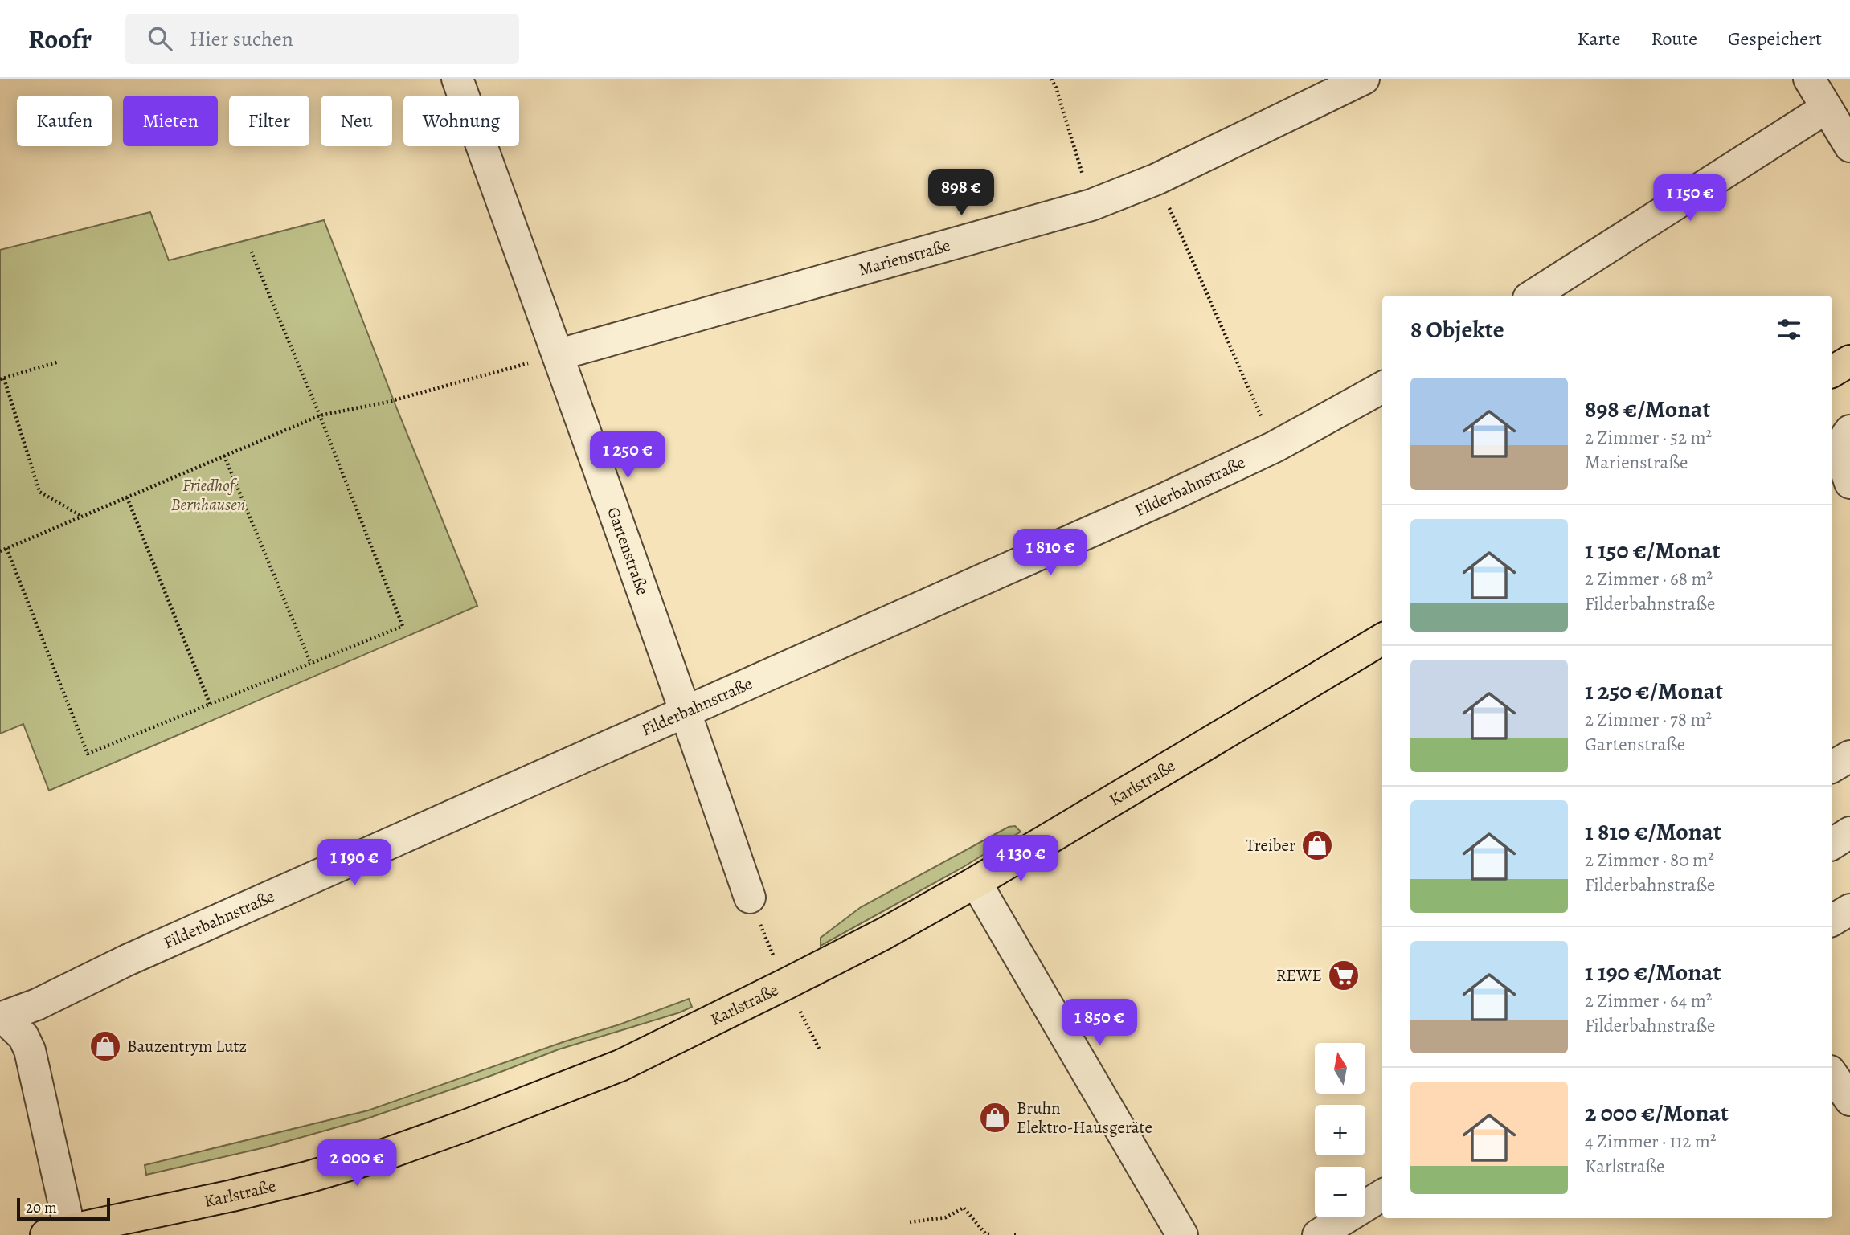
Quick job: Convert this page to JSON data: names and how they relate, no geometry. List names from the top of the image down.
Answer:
{
  "streets": {
    "main road": ["Karlstraße"],
    "street": ["Marienstraße", "Filderbahnstraße", "Gartenstraße"]
  },
  "crossings": [
    ["Marienstraße", "Gartenstraße"],
    ["Filderbahnstraße", "Gartenstraße"],
    ["Filderbahnstraße", "Karlstraße"]
  ],
  "parks": ["Friedhof Bernhausen"],
  "places": {
    "shop": ["Treiber", "Bauzentrym Lutz", "Bruhn Elektro-Hausgeräte"],
    "supermarket": ["REWE"]
  },
  "scale_bar": "20 m",
  "north": "top",
  "page": {
    "header": "Roofr",
    "search": "Hier suchen",
    "nav": ["Karte", "Route", "Gespeichert"],
    "chip": [
      "Kaufen",
      "Mieten",
      "Filter",
      "Neu",
      "Wohnung"
    ],
    "price": [
      "898 €",
      "1 150 €",
      "1 250 €",
      "1 810 €",
      "4 130 €",
      "1 190 €",
      "1 850 €",
      "2 000 €"
    ],
    "heading": "8 Objekte",
    "list": [
      {
        "name": "898 €/Monat",
        "note": "2 Zimmer · 52 m² · Marienstraße"
      },
      {
        "name": "1 150 €/Monat",
        "note": "2 Zimmer · 68 m² · Filderbahnstraße"
      },
      {
        "name": "1 250 €/Monat",
        "note": "2 Zimmer · 78 m² · Gartenstraße"
      },
      {
        "name": "1 810 €/Monat",
        "note": "2 Zimmer · 80 m² · Filderbahnstraße"
      },
      {
        "name": "1 190 €/Monat",
        "note": "2 Zimmer · 64 m² · Filderbahnstraße"
      },
      {
        "name": "2 000 €/Monat",
        "note": "4 Zimmer · 112 m² · Karlstraße"
      }
    ],
    "map_buttons": ["+", "−"],
    "scale": "20 m"
  }
}
